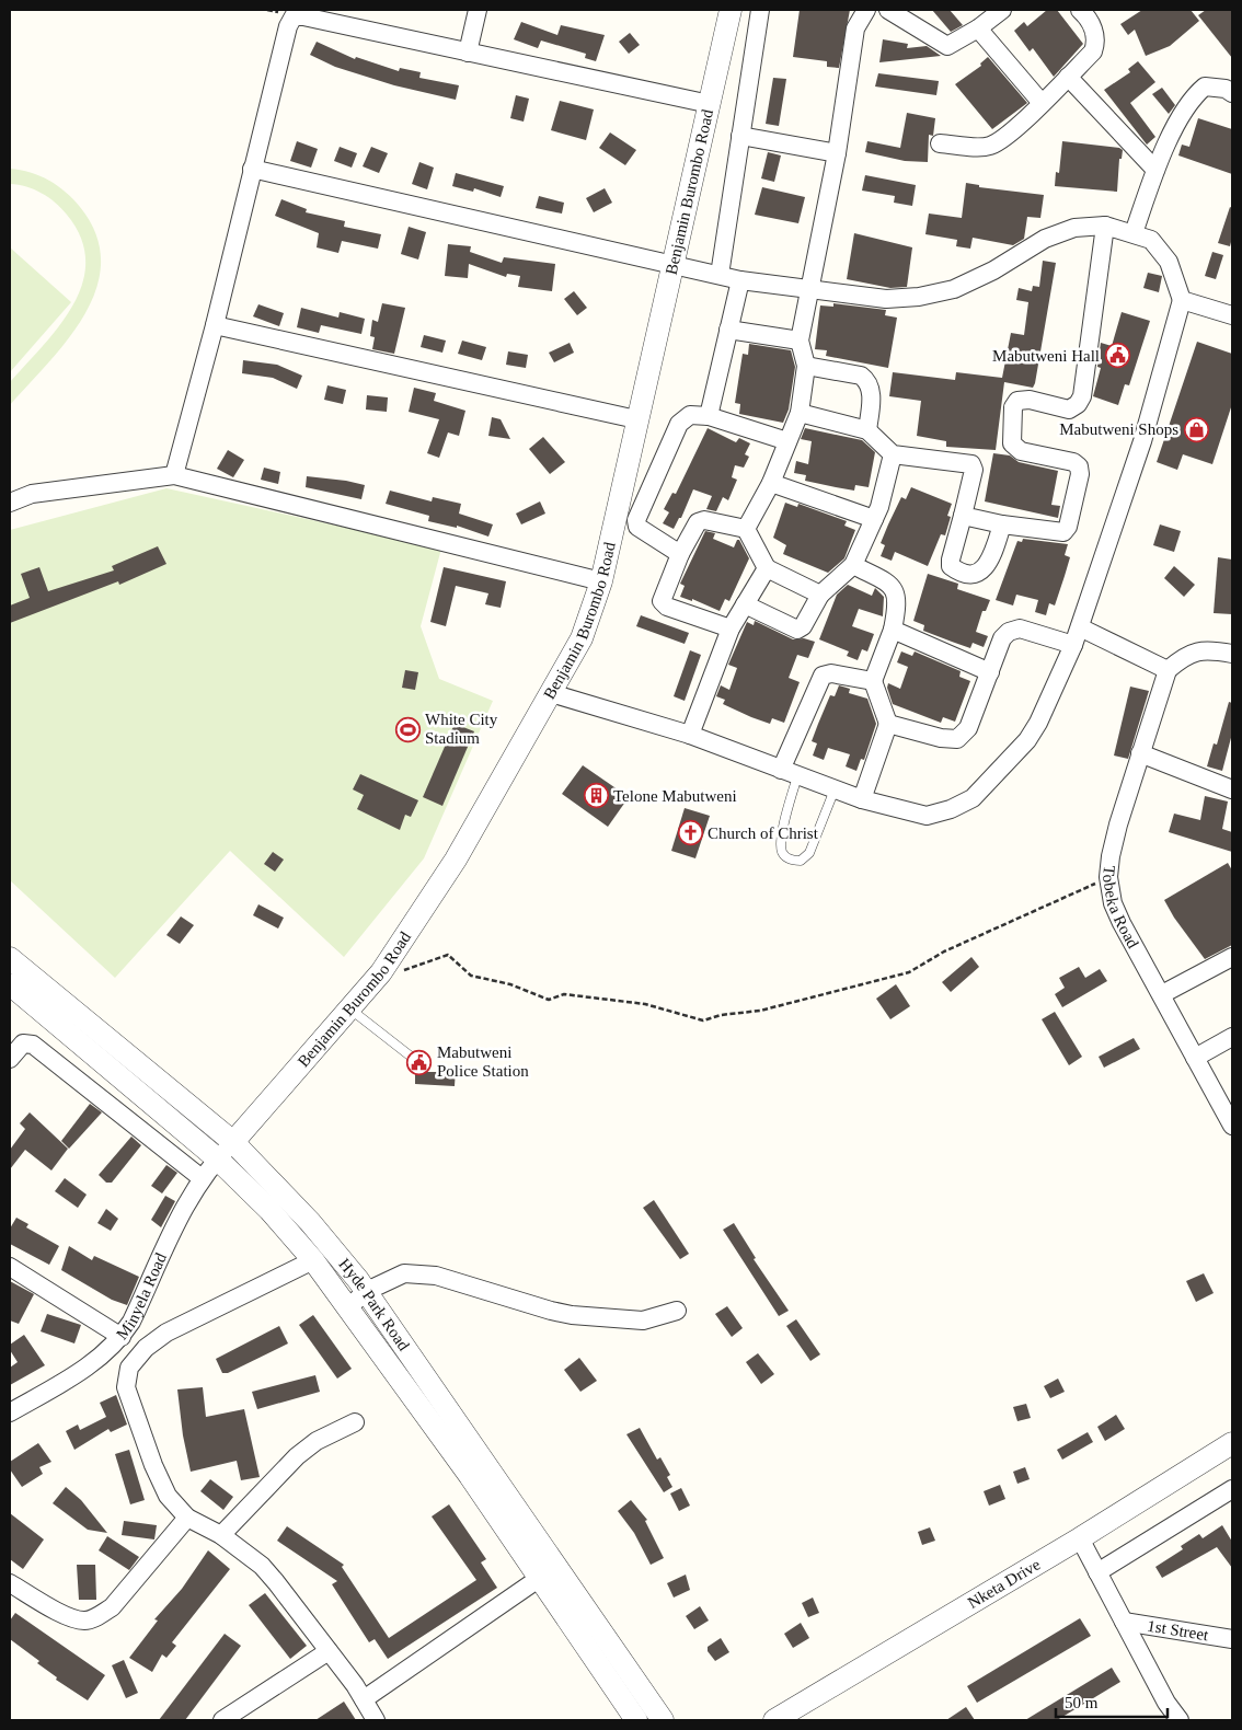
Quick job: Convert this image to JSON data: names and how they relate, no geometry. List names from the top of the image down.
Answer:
{
  "streets": {
    "street": [
      "Benjamin Burombo Road",
      "Tobeka Road",
      "Minyela Road",
      "Hyde Park Road",
      "Nketa Drive",
      "1st Street"
    ]
  },
  "crossings": [
    ["Benjamin Burombo Road", "Minyela Road"],
    ["Benjamin Burombo Road", "Hyde Park Road"],
    ["Minyela Road", "Hyde Park Road"]
  ],
  "places": {
    "public building": ["Mabutweni Hall", "Mabutweni Police Station"],
    "shop": ["Mabutweni Shops"],
    "sports": ["White City Stadium"],
    "building": ["Telone Mabutweni"],
    "church": ["Church of Christ"]
  },
  "scale_bar": "50 m"
}
